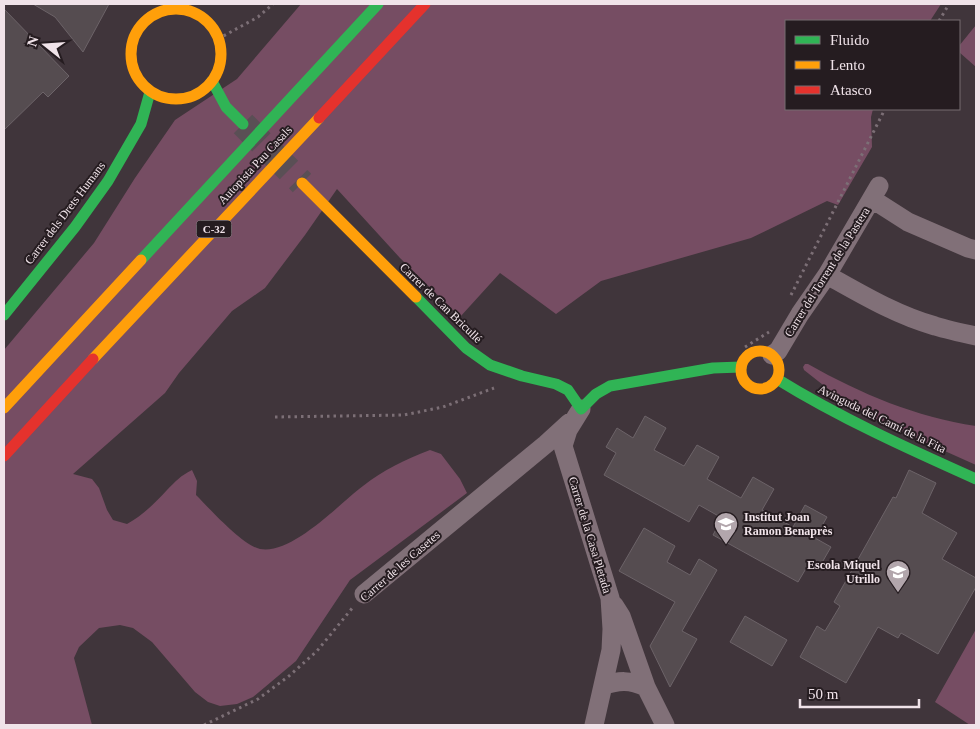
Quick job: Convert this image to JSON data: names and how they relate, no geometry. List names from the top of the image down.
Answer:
{
  "streets": {
    "main road": [
      "Autopista Pau Casals",
      "Carrer dels Drets Humans",
      "C-32",
      "Carrer de Can Bricullé",
      "Avinguda del Camí de la Fita"
    ],
    "street": ["Carrer del Torrent de la Pastera", "Carrer de la Casa Pletada", "Carrer de les Casetes"]
  },
  "crossings": [
    ["Carrer del Torrent de la Pastera", "Avinguda del Camí de la Fita"],
    ["Carrer de Can Bricullé", "Carrer de la Casa Pletada"],
    ["Carrer de Can Bricullé", "Carrer de les Casetes"],
    ["Carrer de la Casa Pletada", "Carrer de les Casetes"]
  ],
  "places": {
    "school or university": ["Institut Joan Ramon Benaprès", "Escola Miquel Utrillo"]
  },
  "legend": ["Fluido", "Lento", "Atasco"],
  "scale_bar": "50 m",
  "north": "left"
}
